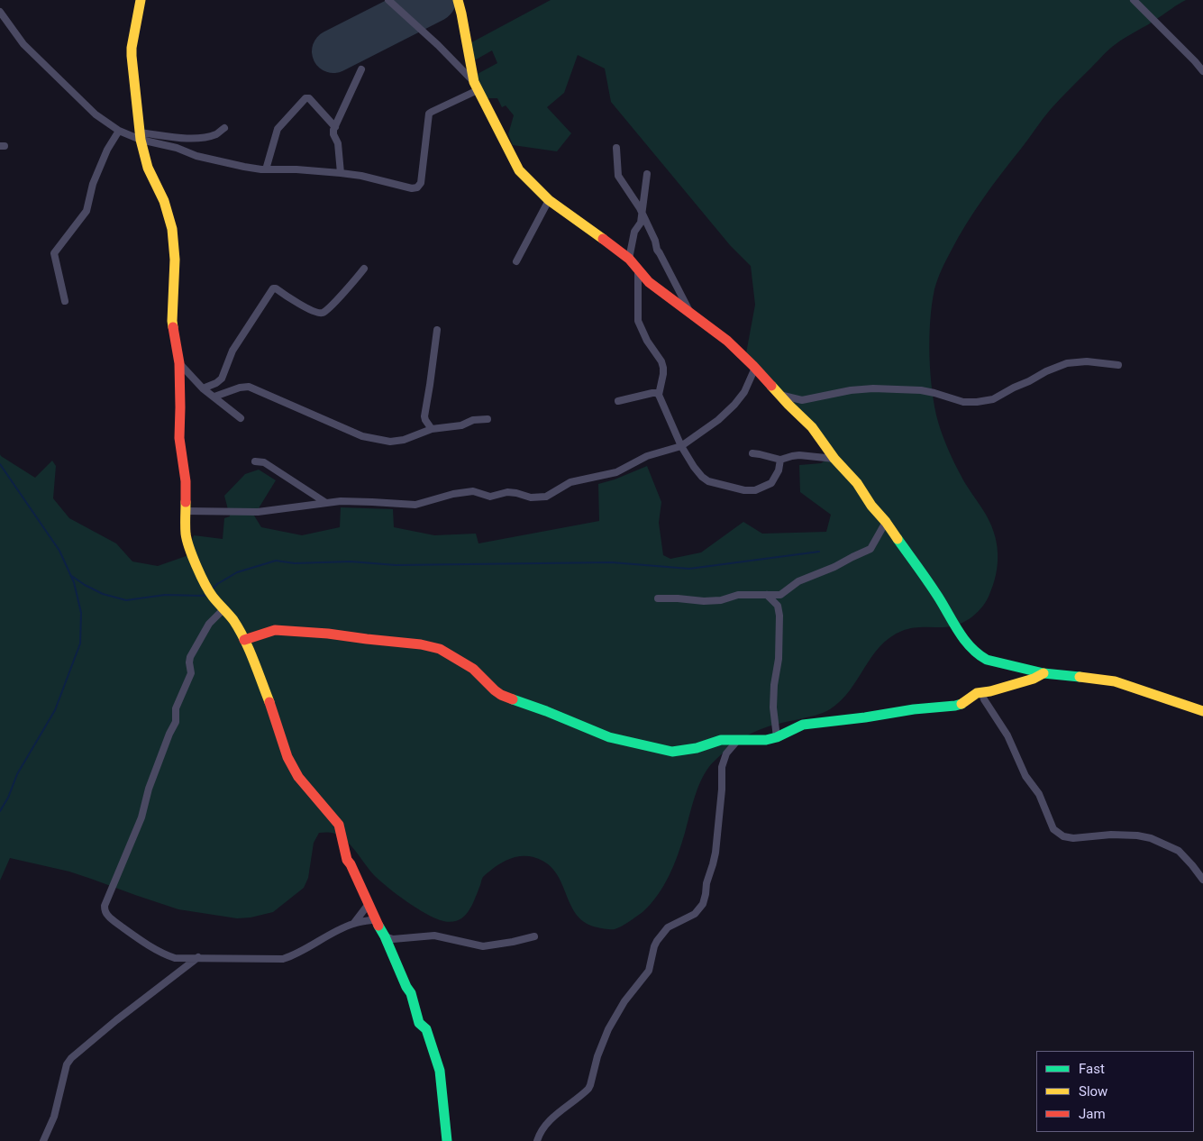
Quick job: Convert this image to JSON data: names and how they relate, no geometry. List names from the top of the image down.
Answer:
{
  "legend": ["Fast", "Slow", "Jam"]
}
